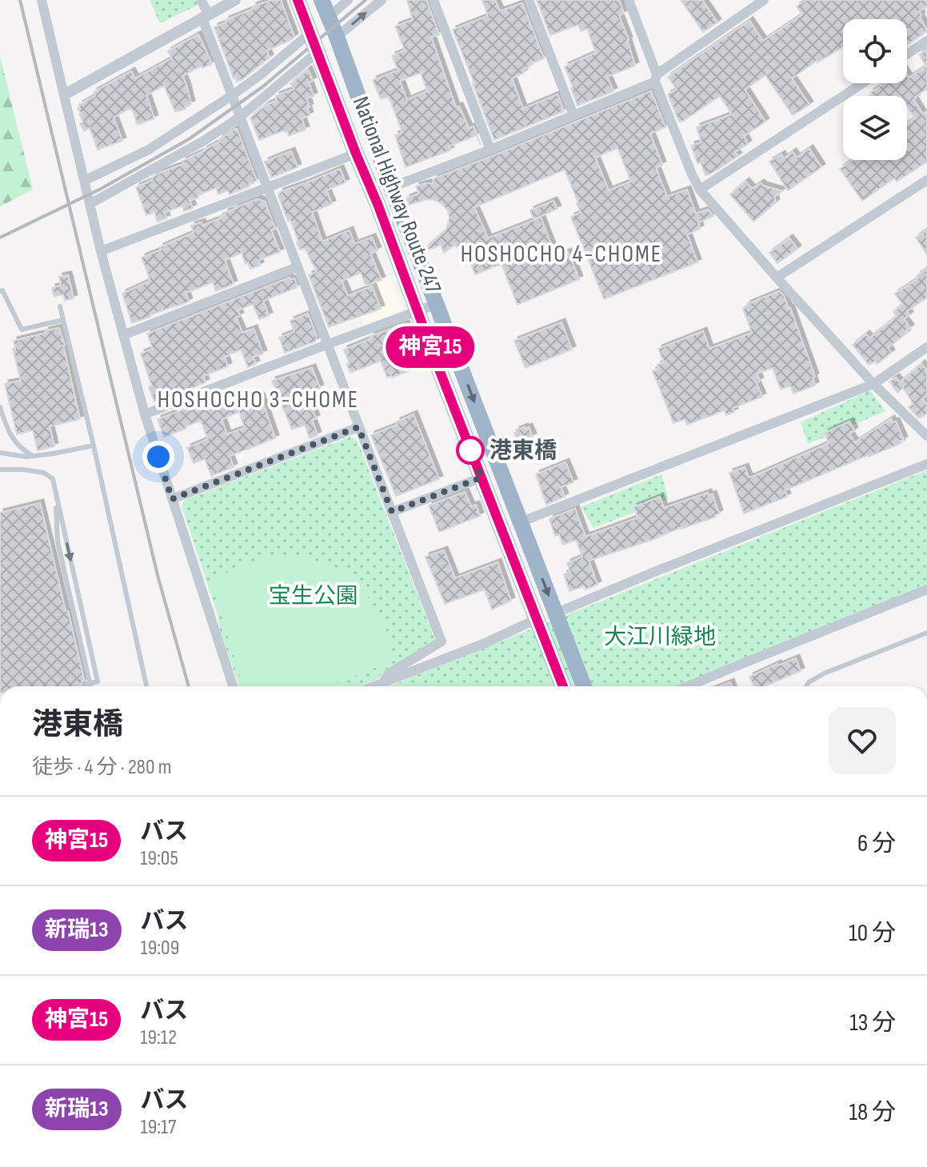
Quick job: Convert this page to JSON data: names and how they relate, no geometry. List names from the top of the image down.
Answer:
{
  "streets": {
    "highway": ["National Highway Route 247"]
  },
  "districts": ["HOSHOCHO 4-CHOME", "HOSHOCHO 3-CHOME"],
  "parks": ["宝生公園", "大江川緑地"],
  "places": ["港東橋"],
  "lines": ["bus line 神宮15"],
  "page": {
    "on_map": "神宮15",
    "heading": ["港東橋", "徒歩 · 4 分 · 280 m"],
    "list": [
      {
        "mark": "神宮15",
        "name": "バス",
        "note": "19:05",
        "value": "6 分"
      },
      {
        "mark": "新瑞13",
        "name": "バス",
        "note": "19:09",
        "value": "10 分"
      },
      {
        "mark": "神宮15",
        "name": "バス",
        "note": "19:12",
        "value": "13 分"
      },
      {
        "mark": "新瑞13",
        "name": "バス",
        "note": "19:17",
        "value": "18 分"
      }
    ]
  }
}
